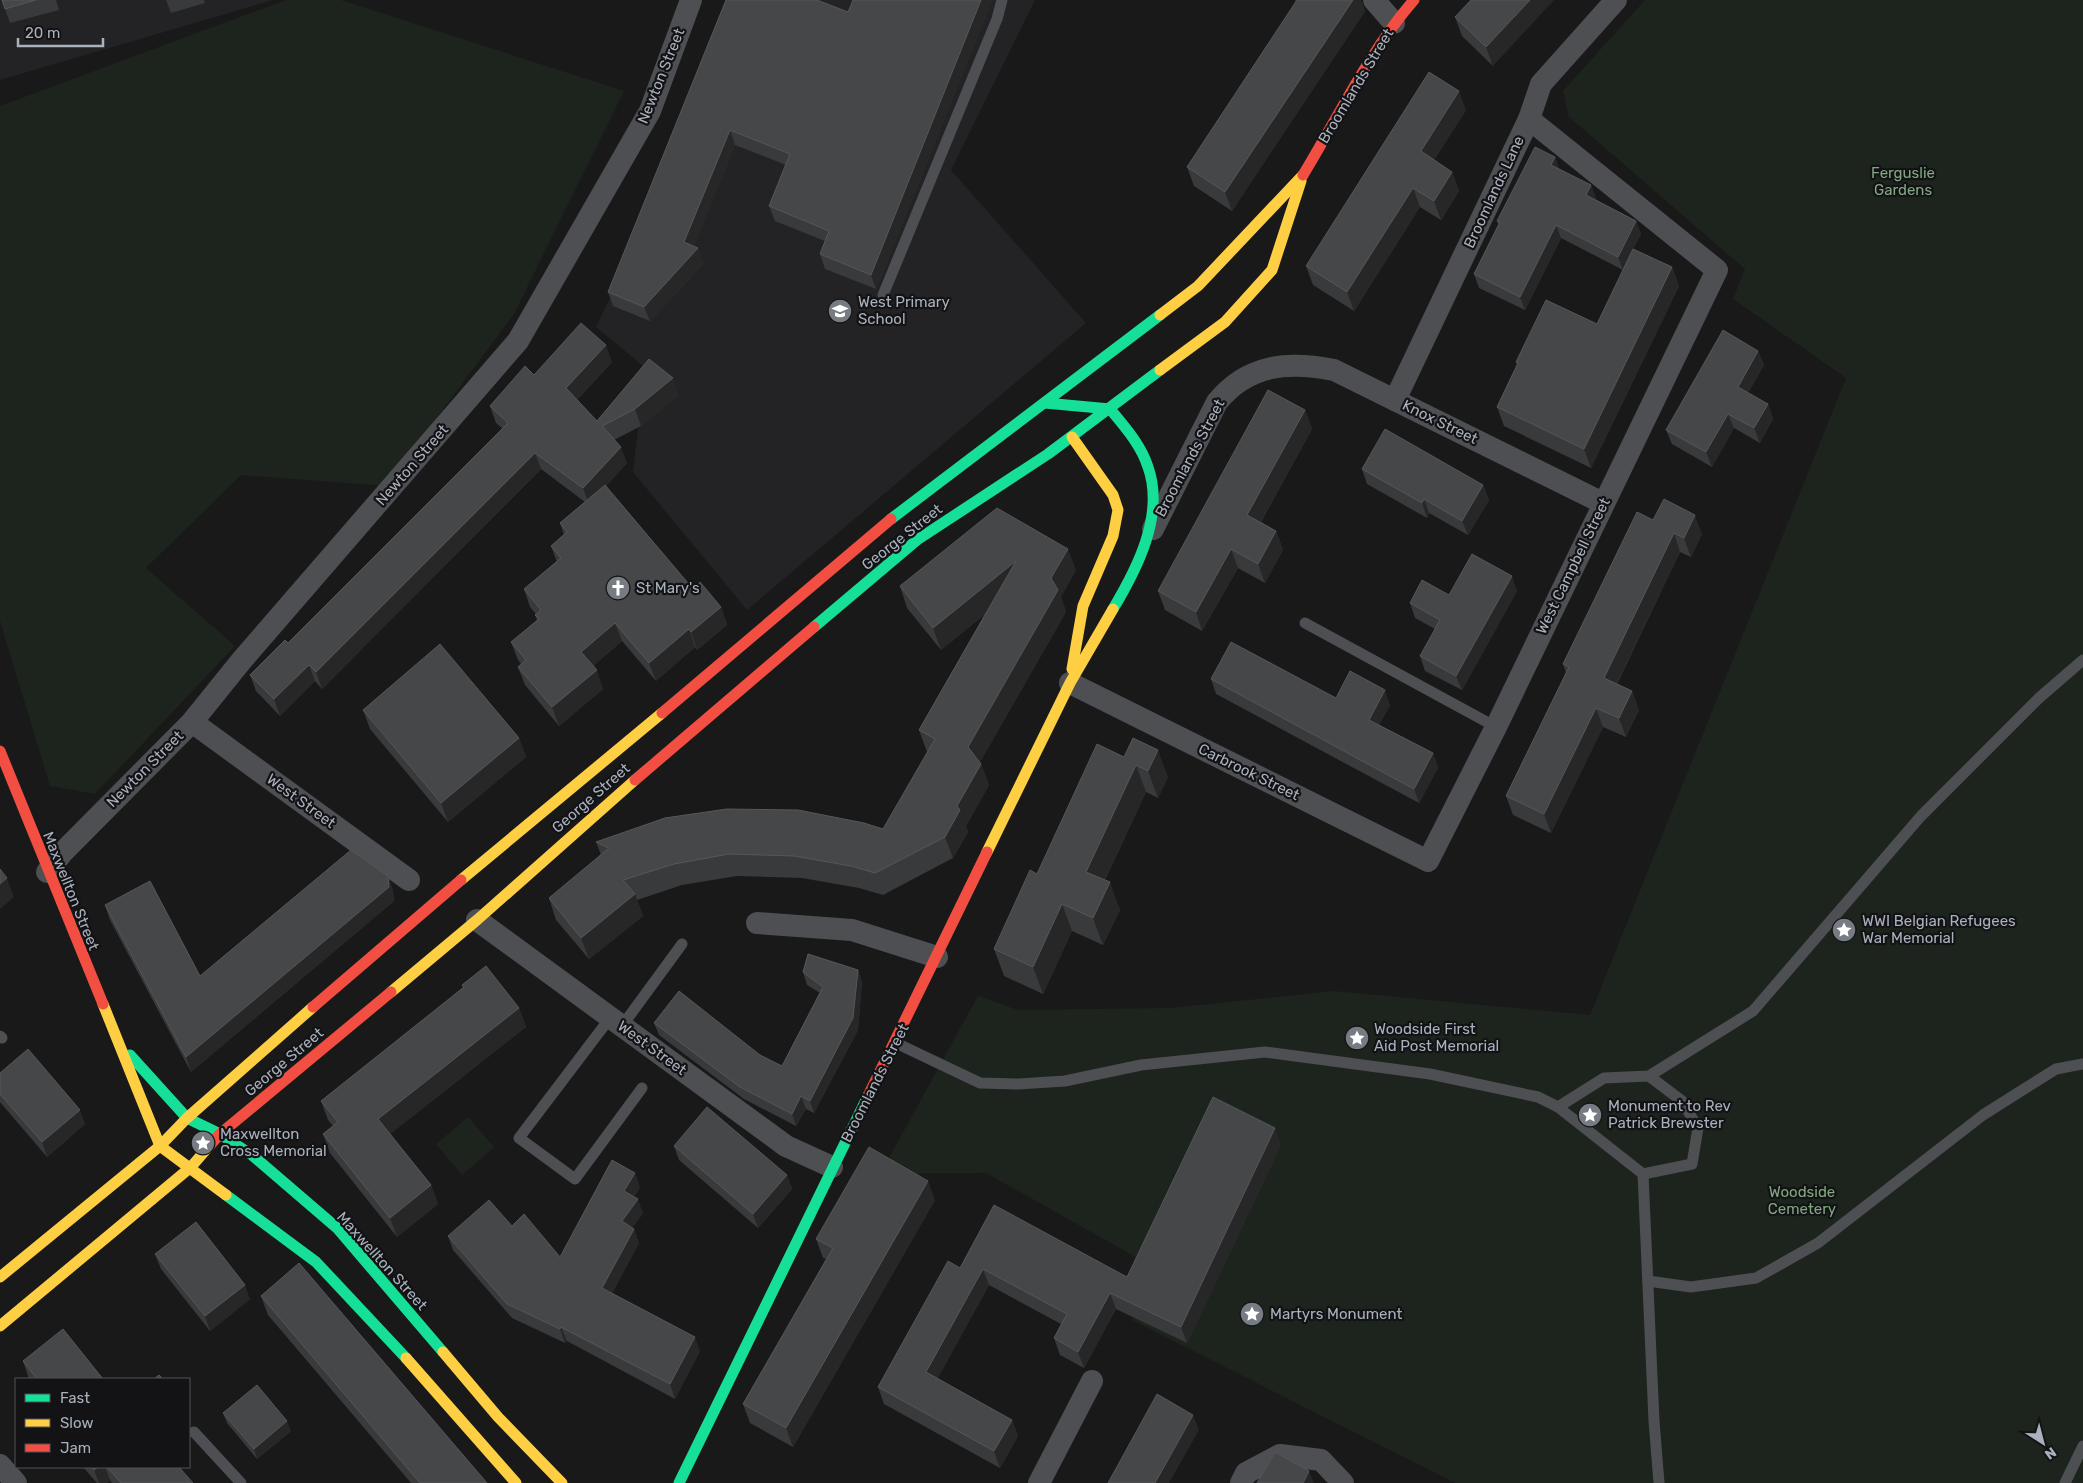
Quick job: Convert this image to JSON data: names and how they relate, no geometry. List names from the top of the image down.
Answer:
{
  "streets": {
    "main road": ["Broomlands Street", "George Street", "Maxwellton Street"],
    "street": [
      "Newton Street",
      "Broomlands Lane",
      "Knox Street",
      "West Campbell Street",
      "Carbrook Street",
      "West Street"
    ]
  },
  "crossings": [
    ["Newton Street", "West Street"],
    ["Newton Street", "Maxwellton Street"],
    ["Broomlands Street", "Knox Street"],
    ["Broomlands Street", "George Street"],
    ["Broomlands Street", "Carbrook Street"],
    ["Broomlands Street", "West Street"],
    ["Broomlands Lane", "Knox Street"],
    ["Broomlands Lane", "West Campbell Street"],
    ["Knox Street", "West Campbell Street"],
    ["George Street", "West Street"],
    ["George Street", "Maxwellton Street"],
    ["West Campbell Street", "Carbrook Street"]
  ],
  "parks": ["Ferguslie Gardens", "Woodside Cemetery"],
  "places": {
    "school or university": ["West Primary School"],
    "church": ["St Mary's"],
    "place": [
      "WWI Belgian Refugees War Memorial",
      "Woodside First Aid Post Memorial",
      "Monument to Rev Patrick Brewster",
      "Maxwellton Cross Memorial",
      "Martyrs Monument"
    ]
  },
  "legend": ["Fast", "Slow", "Jam"],
  "scale_bar": "20 m",
  "north": "bottom right"
}
